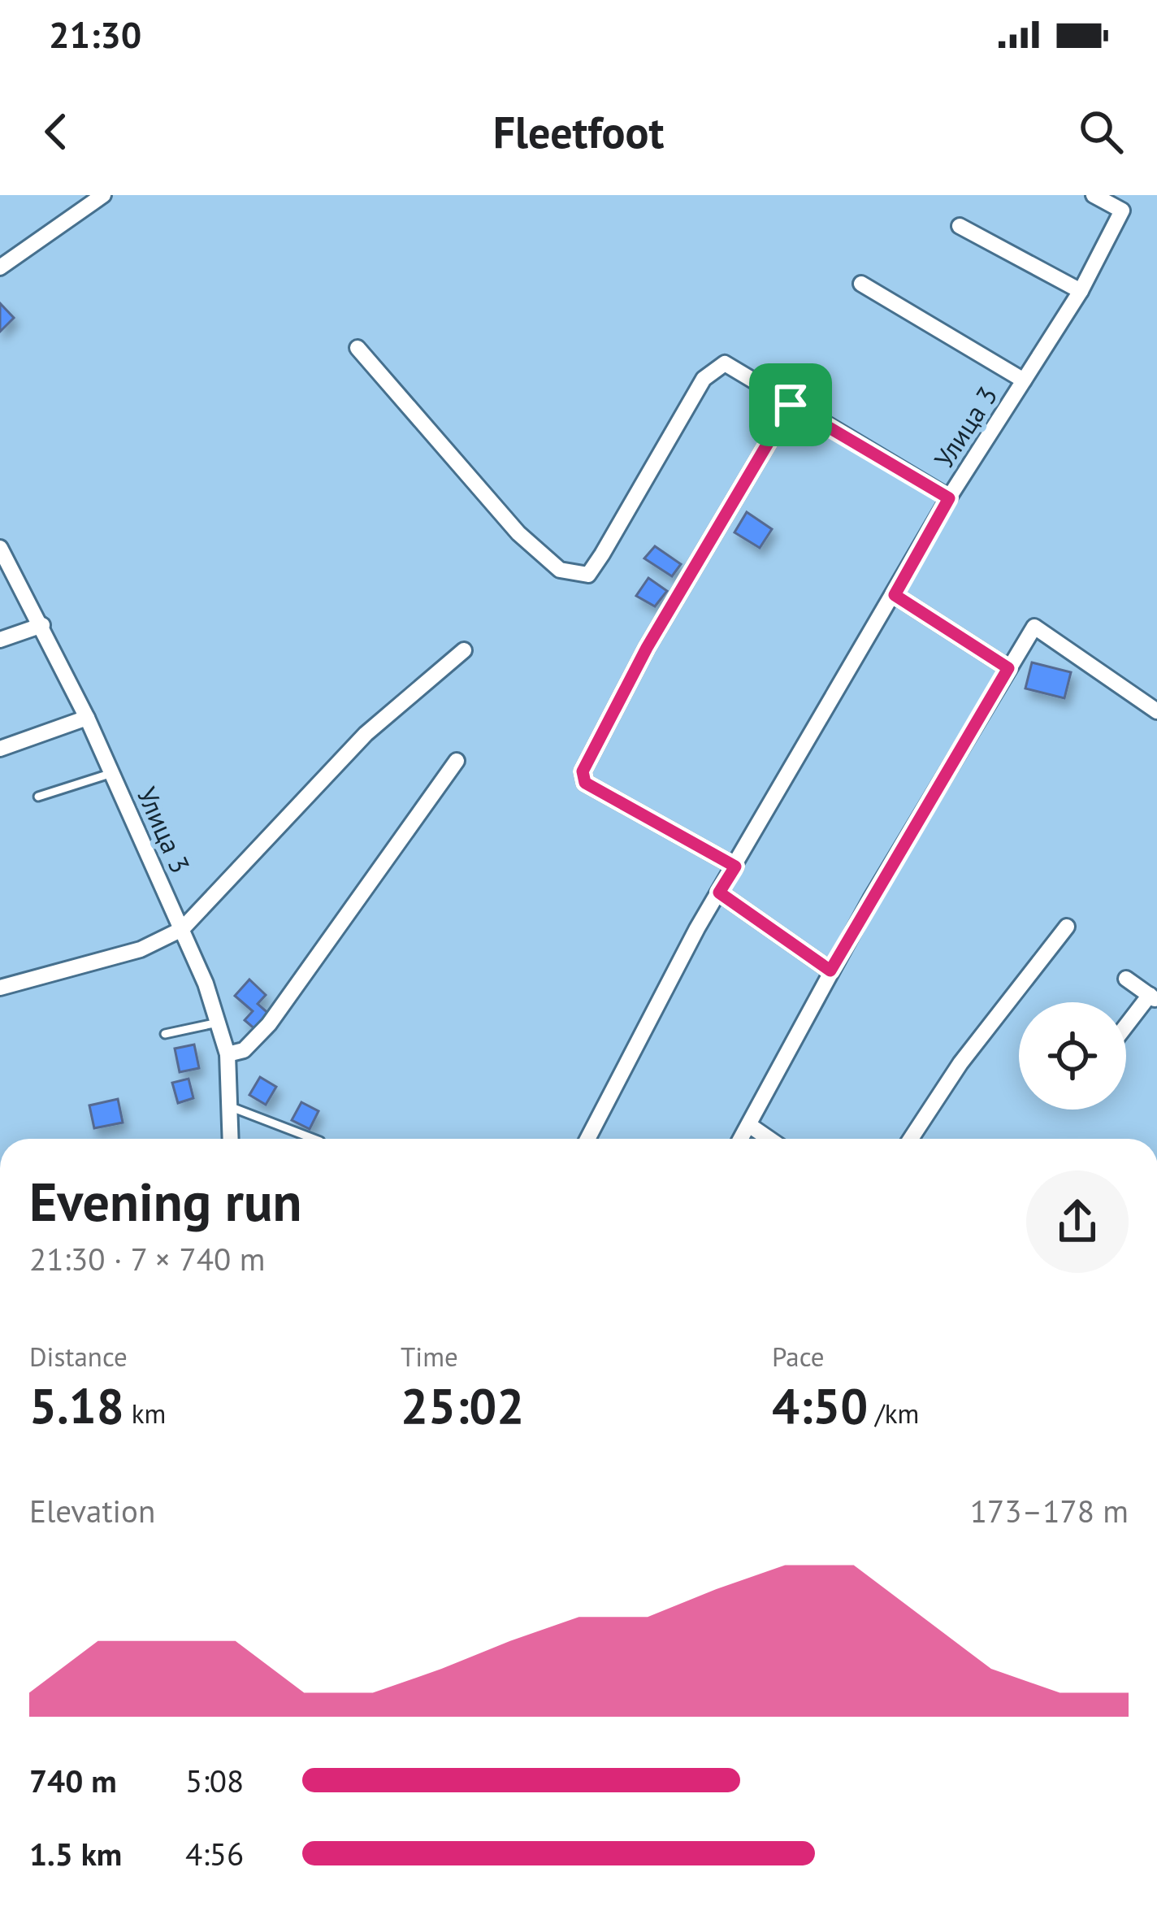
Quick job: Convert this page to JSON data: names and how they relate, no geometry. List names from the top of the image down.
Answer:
{
  "streets": {
    "street": ["Улица 3"]
  },
  "page": {
    "status": "21:30",
    "header": "Fleetfoot",
    "heading": ["Evening run", "21:30 · 7 × 740 m"],
    "stats": [
      ["Distance", "5.18 km"],
      ["Time", "25:02"],
      ["Pace", "4:50 /km"]
    ],
    "chart": ["Elevation", "173–178 m"],
    "list": [
      {
        "name": "740 m",
        "note": "5:08"
      },
      {
        "name": "1.5 km",
        "note": "4:56"
      }
    ]
  }
}
